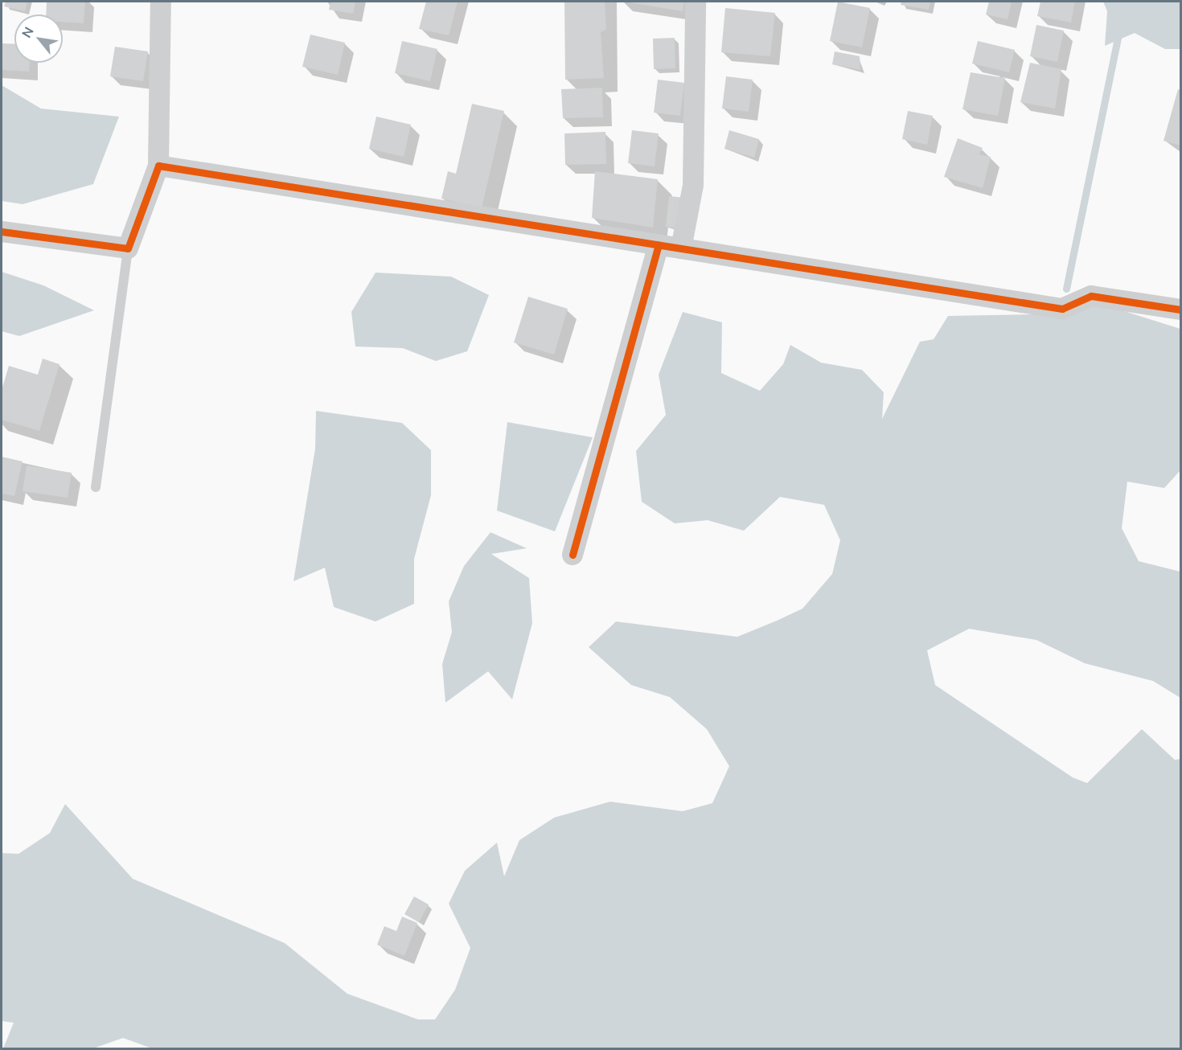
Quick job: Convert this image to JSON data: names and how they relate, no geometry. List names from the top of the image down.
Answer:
{
  "north": "top left"
}
